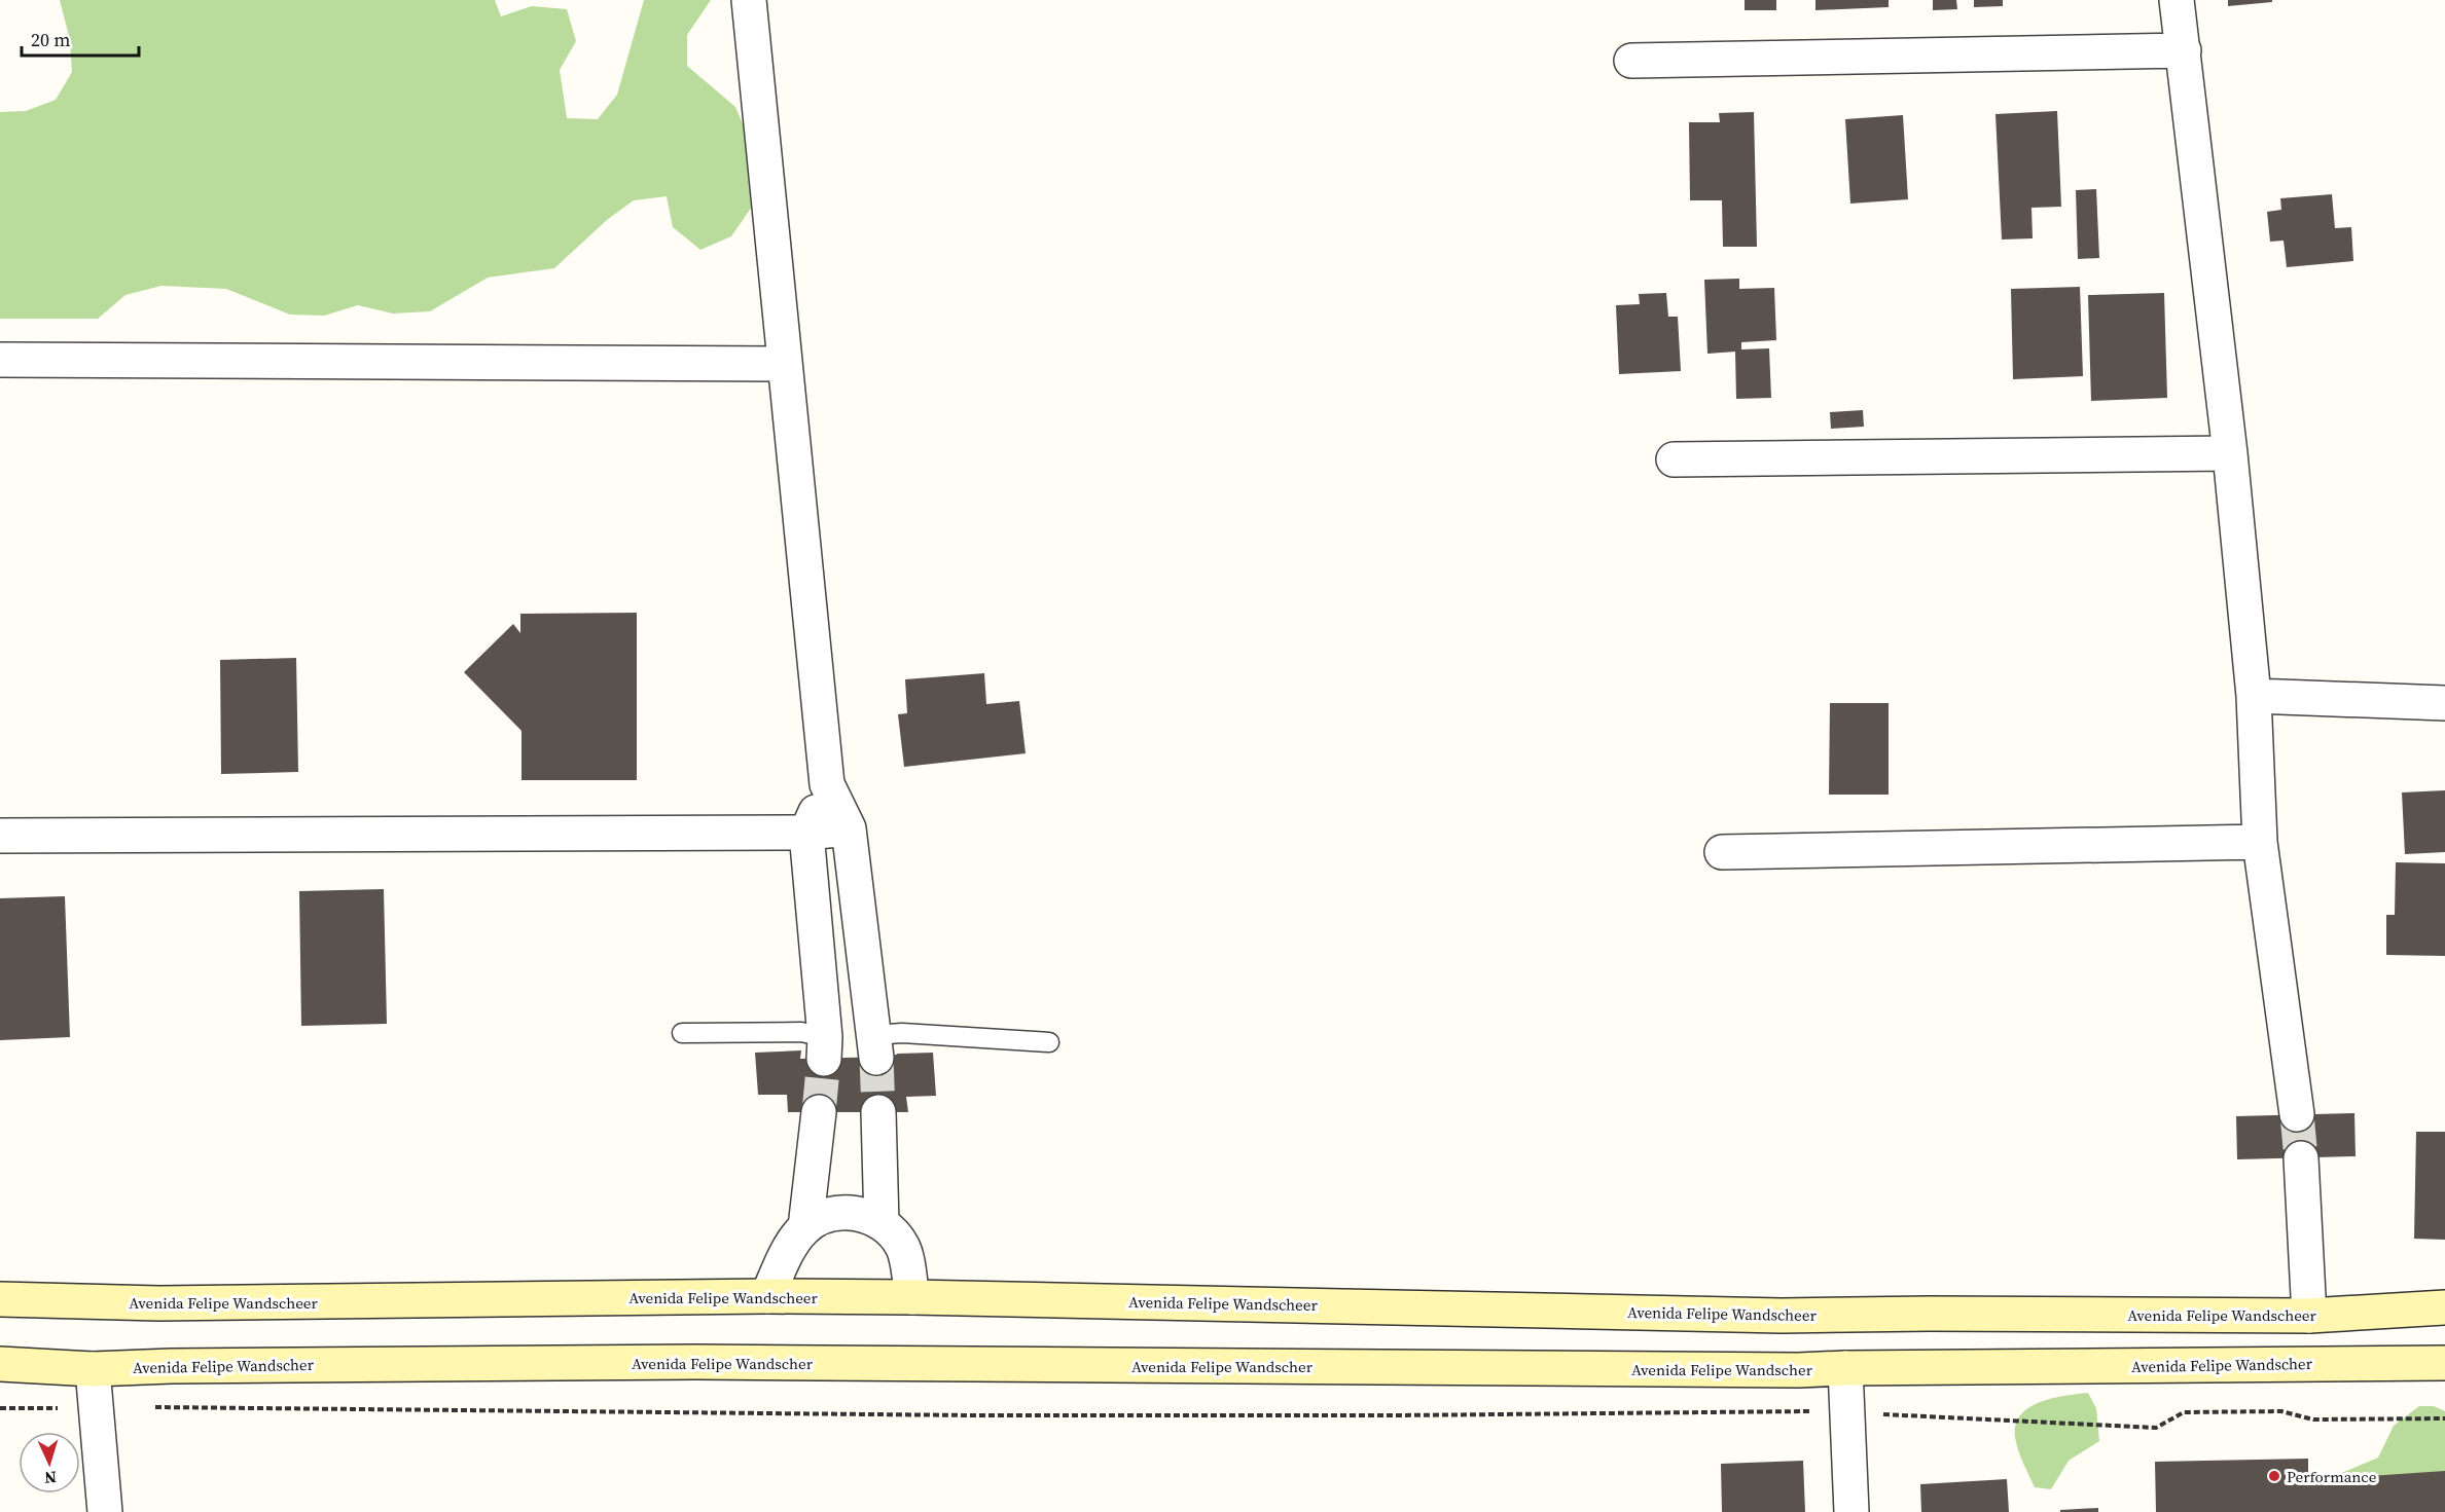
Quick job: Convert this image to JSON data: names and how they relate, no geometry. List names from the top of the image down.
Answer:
{
  "streets": {
    "main road": ["Avenida Felipe Wandscheer", "Avenida Felipe Wandscher"]
  },
  "places": ["Performance"],
  "scale_bar": "20 m",
  "north": "bottom"
}
